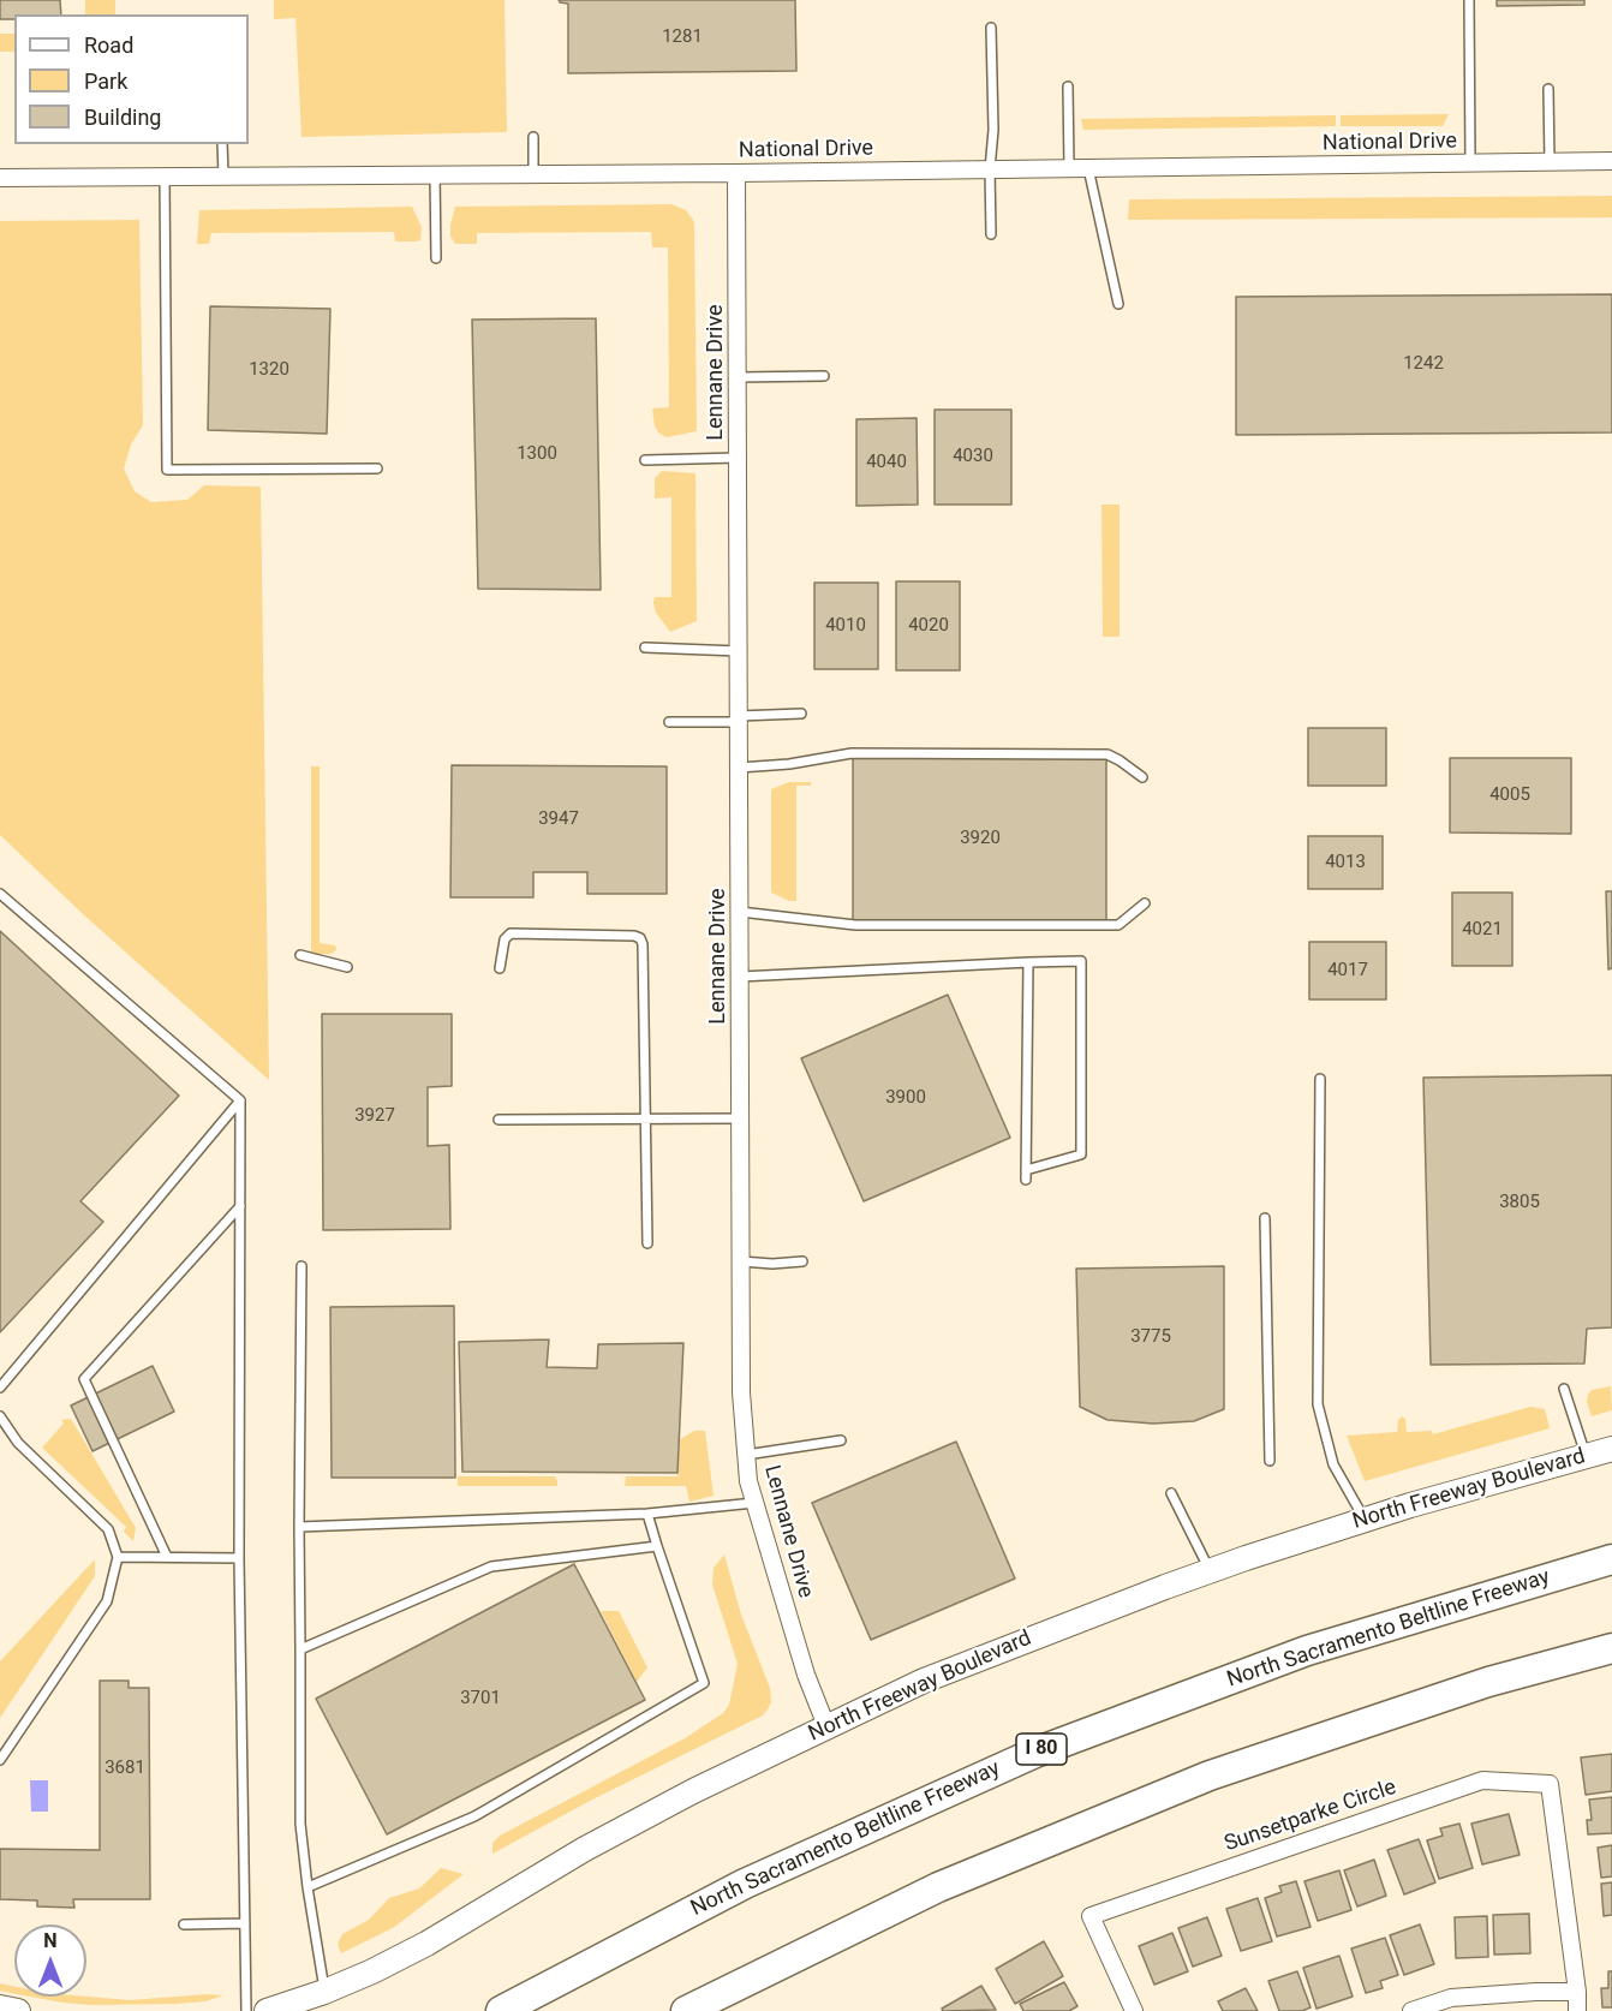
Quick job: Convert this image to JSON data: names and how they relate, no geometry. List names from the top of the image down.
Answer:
{
  "streets": {
    "highway": ["North Sacramento Beltline Freeway", "I 80"],
    "street": [
      "National Drive",
      "Lennane Drive",
      "North Freeway Boulevard",
      "Sunsetparke Circle"
    ]
  },
  "crossings": [
    ["National Drive", "Lennane Drive"],
    ["Lennane Drive", "North Freeway Boulevard"]
  ],
  "house_numbers": [
    "1281",
    "1242",
    "1320",
    "1300",
    "4030",
    "4040",
    "4010",
    "4020",
    "4005",
    "3947",
    "3920",
    "4013",
    "4021",
    "4017",
    "3900",
    "3927",
    "3805",
    "3775",
    "3701",
    "3681"
  ],
  "legend": ["Road", "Park", "Building"],
  "north": "top"
}
